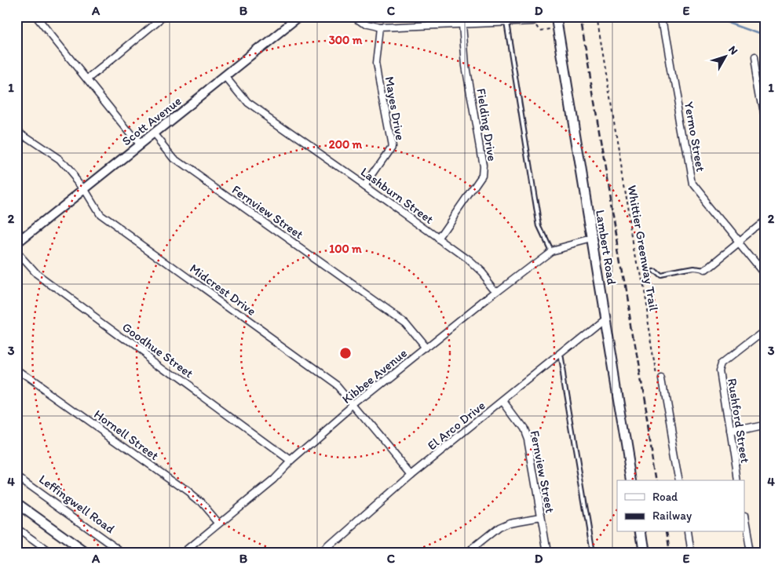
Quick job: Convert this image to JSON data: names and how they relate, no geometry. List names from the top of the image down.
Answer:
{
  "streets": {
    "main road": ["Lambert Road"],
    "street": [
      "Mayes Drive",
      "Scott Avenue",
      "Fielding Drive",
      "Yermo Street",
      "Lashburn Street",
      "Fernview Street",
      "Midcrest Drive",
      "Goodhue Street",
      "Kibbee Avenue",
      "Rushford Street",
      "El Arco Drive",
      "Hornell Street",
      "Leffingwell Road"
    ],
    "path": ["Whittier Greenway Trail"]
  },
  "crossings": [
    ["Mayes Drive", "Lashburn Street"],
    ["Scott Avenue", "Lashburn Street"],
    ["Scott Avenue", "Fernview Street"],
    ["Scott Avenue", "Midcrest Drive"],
    ["Fielding Drive", "Lashburn Street"],
    ["Lashburn Street", "Kibbee Avenue"],
    ["Fernview Street", "Kibbee Avenue"],
    ["Fernview Street", "El Arco Drive"],
    ["Lambert Road", "Kibbee Avenue"],
    ["Lambert Road", "El Arco Drive"],
    ["Midcrest Drive", "Kibbee Avenue"],
    ["Midcrest Drive", "El Arco Drive"],
    ["Goodhue Street", "Kibbee Avenue"],
    ["Kibbee Avenue", "Hornell Street"]
  ],
  "legend": ["Road", "Railway"],
  "north": "top right",
  "grid": {
    "columns": [
      "A",
      "B",
      "C",
      "D",
      "E"
    ],
    "rows": [
      "1",
      "2",
      "3",
      "4"
    ]
  },
  "rings": ["300 m", "200 m", "100 m"]
}
